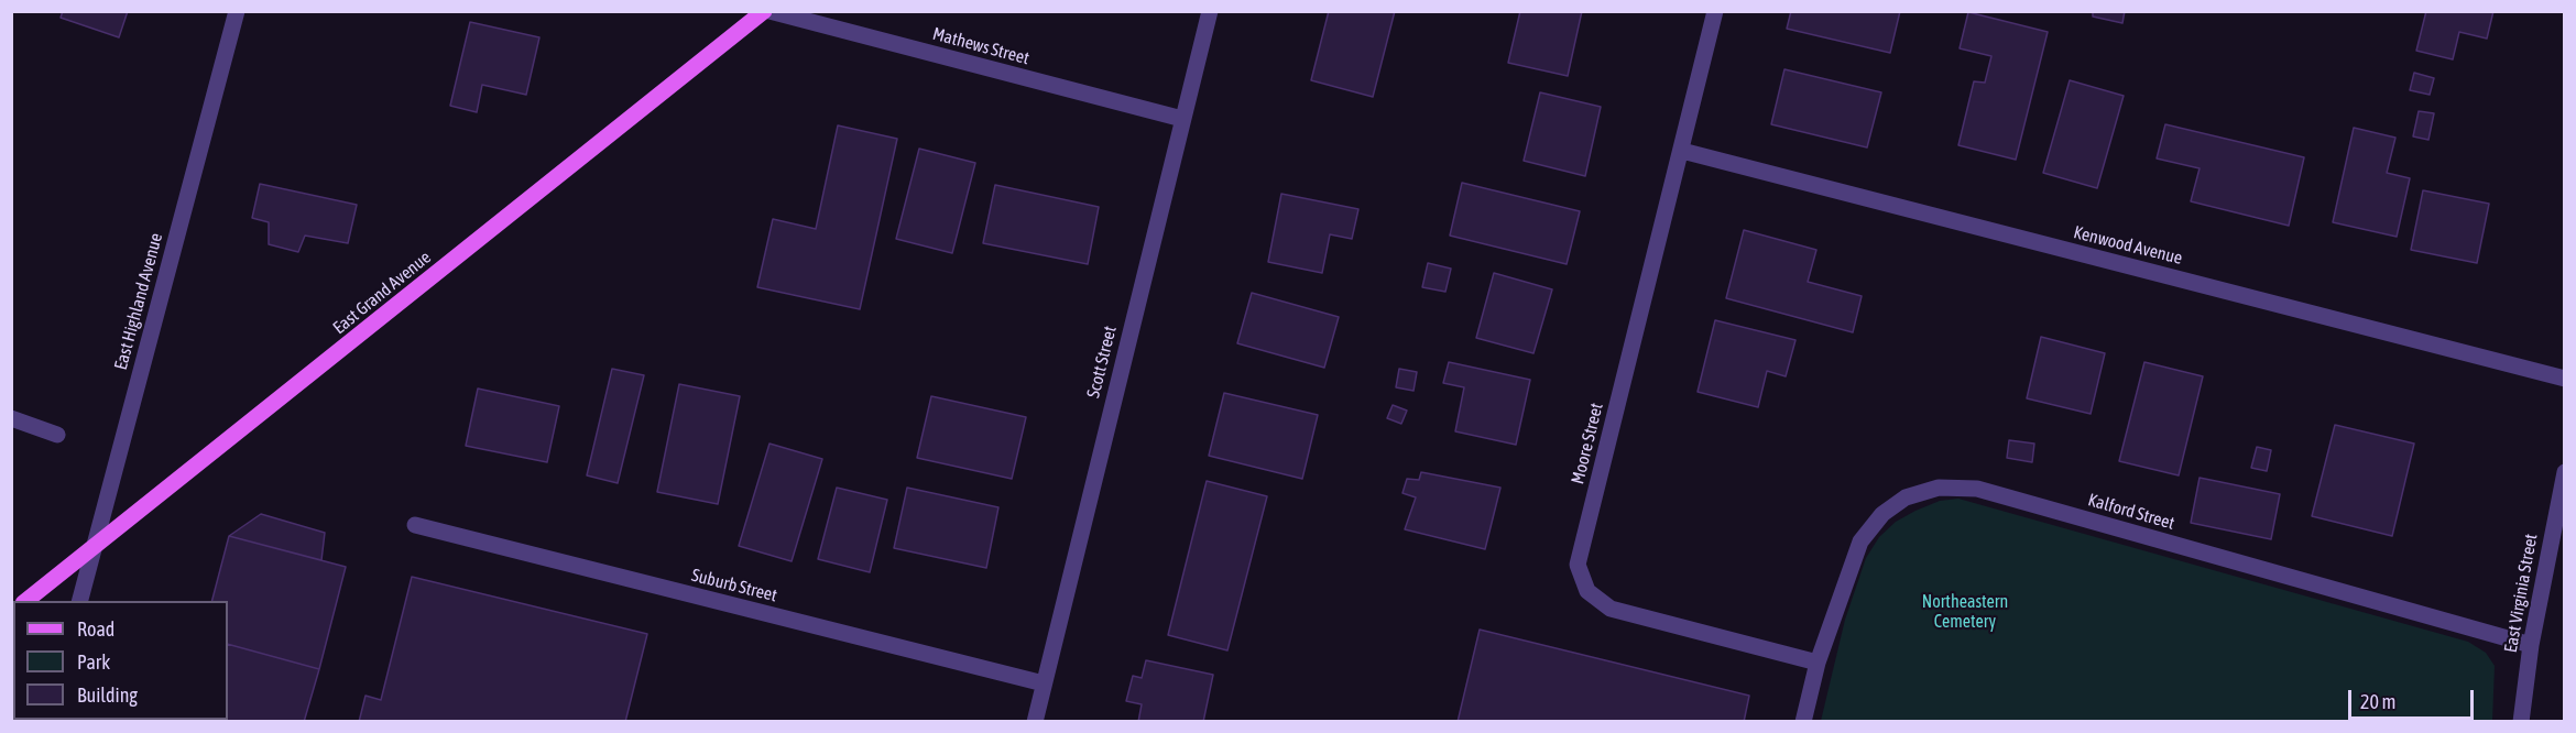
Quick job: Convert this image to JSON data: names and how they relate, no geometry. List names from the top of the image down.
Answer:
{
  "streets": {
    "main road": ["East Grand Avenue"],
    "street": [
      "Mathews Street",
      "Kenwood Avenue",
      "East Highland Avenue",
      "Scott Street",
      "Moore Street",
      "Kalford Street",
      "Suburb Street",
      "East Virginia Street"
    ]
  },
  "crossings": [
    ["Mathews Street", "Scott Street"],
    ["Kenwood Avenue", "Moore Street"],
    ["East Grand Avenue", "East Highland Avenue"],
    ["Scott Street", "Suburb Street"],
    ["Moore Street", "Kalford Street"],
    ["Kalford Street", "East Virginia Street"]
  ],
  "parks": ["Northeastern Cemetery"],
  "legend": ["Road", "Park", "Building"],
  "scale_bar": "20 m"
}
